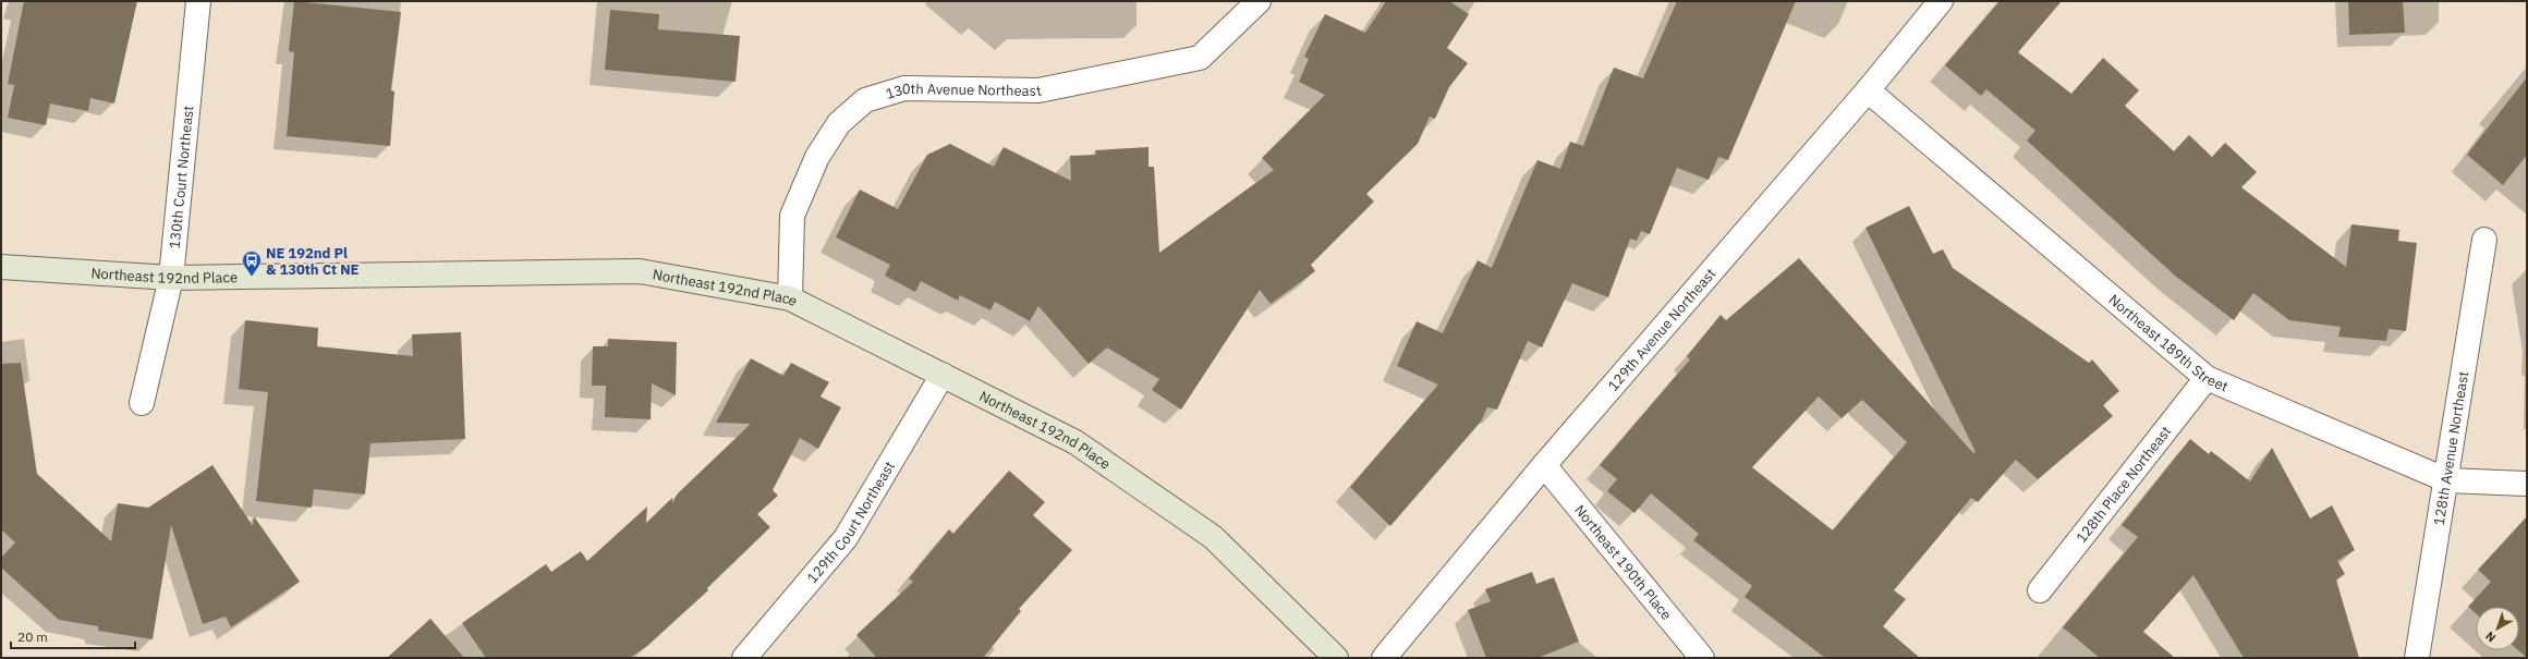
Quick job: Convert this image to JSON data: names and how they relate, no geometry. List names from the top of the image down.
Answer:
{
  "streets": {
    "main road": ["Northeast 192nd Place"],
    "street": [
      "130th Avenue Northeast",
      "130th Court Northeast",
      "129th Avenue Northeast",
      "Northeast 189th Street",
      "128th Avenue Northeast",
      "128th Place Northeast",
      "129th Court Northeast",
      "Northeast 190th Place"
    ]
  },
  "crossings": [
    ["130th Avenue Northeast", "Northeast 192nd Place"],
    ["130th Court Northeast", "Northeast 192nd Place"],
    ["Northeast 192nd Place", "129th Court Northeast"],
    ["129th Avenue Northeast", "Northeast 189th Street"],
    ["129th Avenue Northeast", "Northeast 190th Place"],
    ["Northeast 189th Street", "128th Avenue Northeast"],
    ["Northeast 189th Street", "128th Place Northeast"]
  ],
  "places": {
    "bus stop": ["NE 192nd Pl & 130th Ct NE"]
  },
  "scale_bar": "20 m",
  "north": "bottom left"
}
